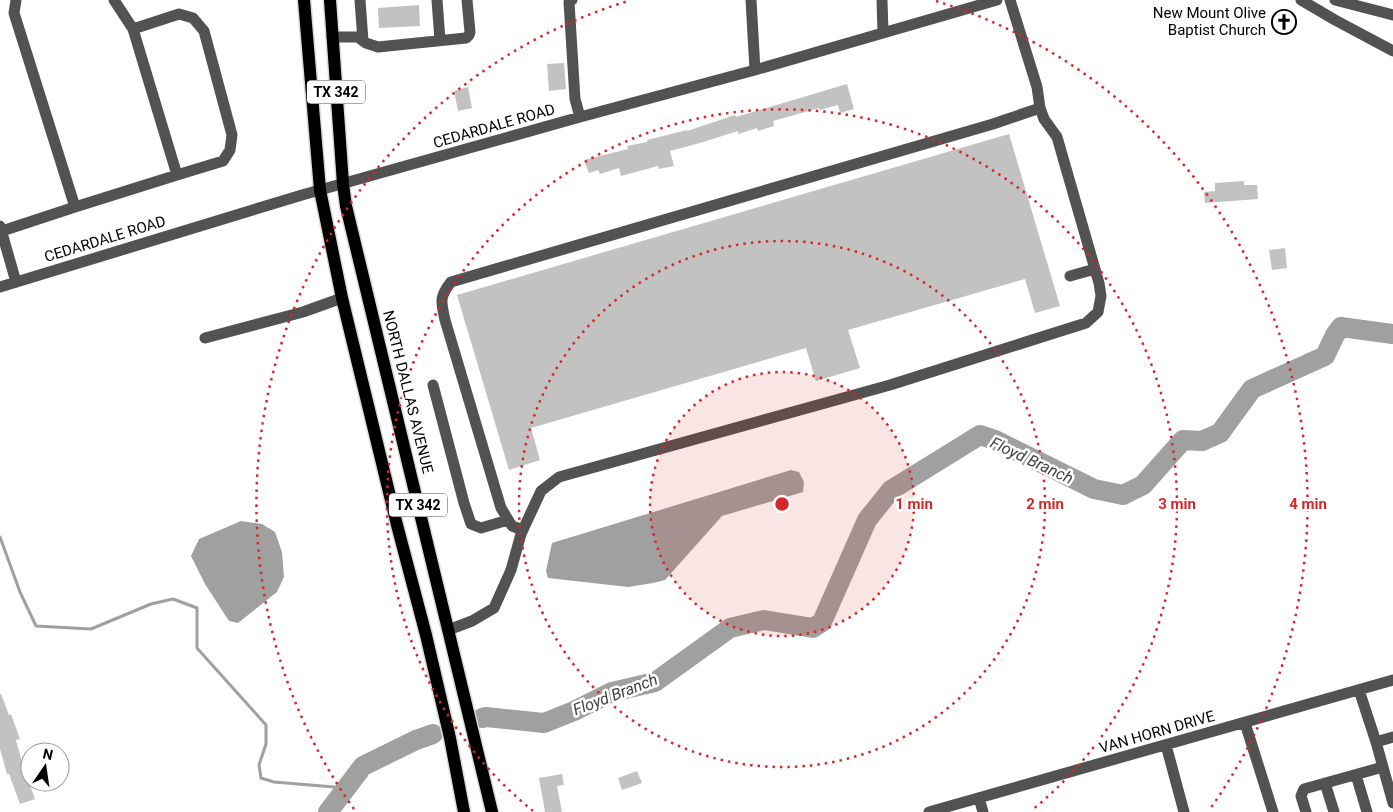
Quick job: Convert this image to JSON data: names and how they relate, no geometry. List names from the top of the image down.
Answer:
{
  "streets": {
    "main road": ["TX 342", "NORTH DALLAS AVENUE"],
    "street": ["CEDARDALE ROAD", "VAN HORN DRIVE"]
  },
  "crossings": [
    ["TX 342", "CEDARDALE ROAD"],
    ["TX 342", "NORTH DALLAS AVENUE"],
    ["CEDARDALE ROAD", "NORTH DALLAS AVENUE"]
  ],
  "water": ["Floyd Branch"],
  "places": {
    "church": ["New Mount Olive Baptist Church"]
  },
  "north": "top",
  "rings": [
    "1 min",
    "2 min",
    "3 min",
    "4 min"
  ]
}
